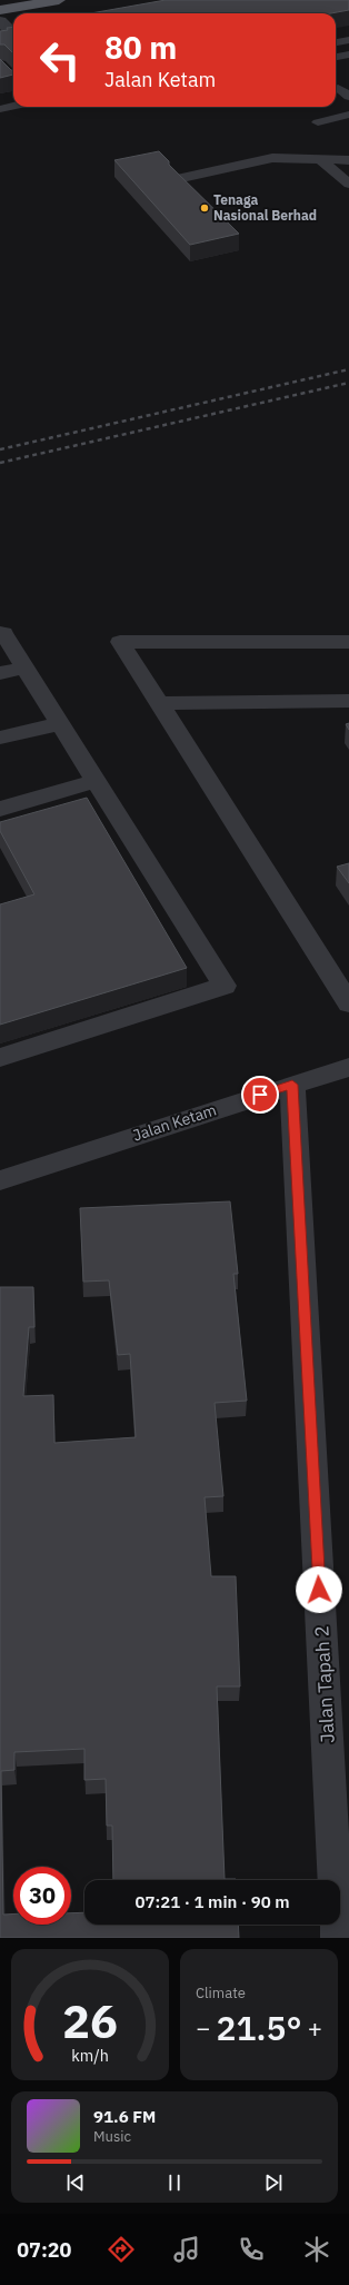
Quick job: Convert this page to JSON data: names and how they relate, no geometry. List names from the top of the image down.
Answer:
{
  "streets": {
    "street": ["Jalan Ketam", "Jalan Tapah 2"]
  },
  "crossings": [
    ["Jalan Ketam", "Jalan Tapah 2"]
  ],
  "places": ["Tenaga Nasional Berhad"],
  "page": {
    "turn": ["80 m", "Jalan Ketam"],
    "limit": "30",
    "trip": "07:21 · 1 min · 90 m",
    "tile": "Climate",
    "heat": ["−", "21.5°", "+"],
    "song": ["91.6 FM", "Music"],
    "tabs": "07:20",
    "gauge": ["26", "km/h"]
  }
}
